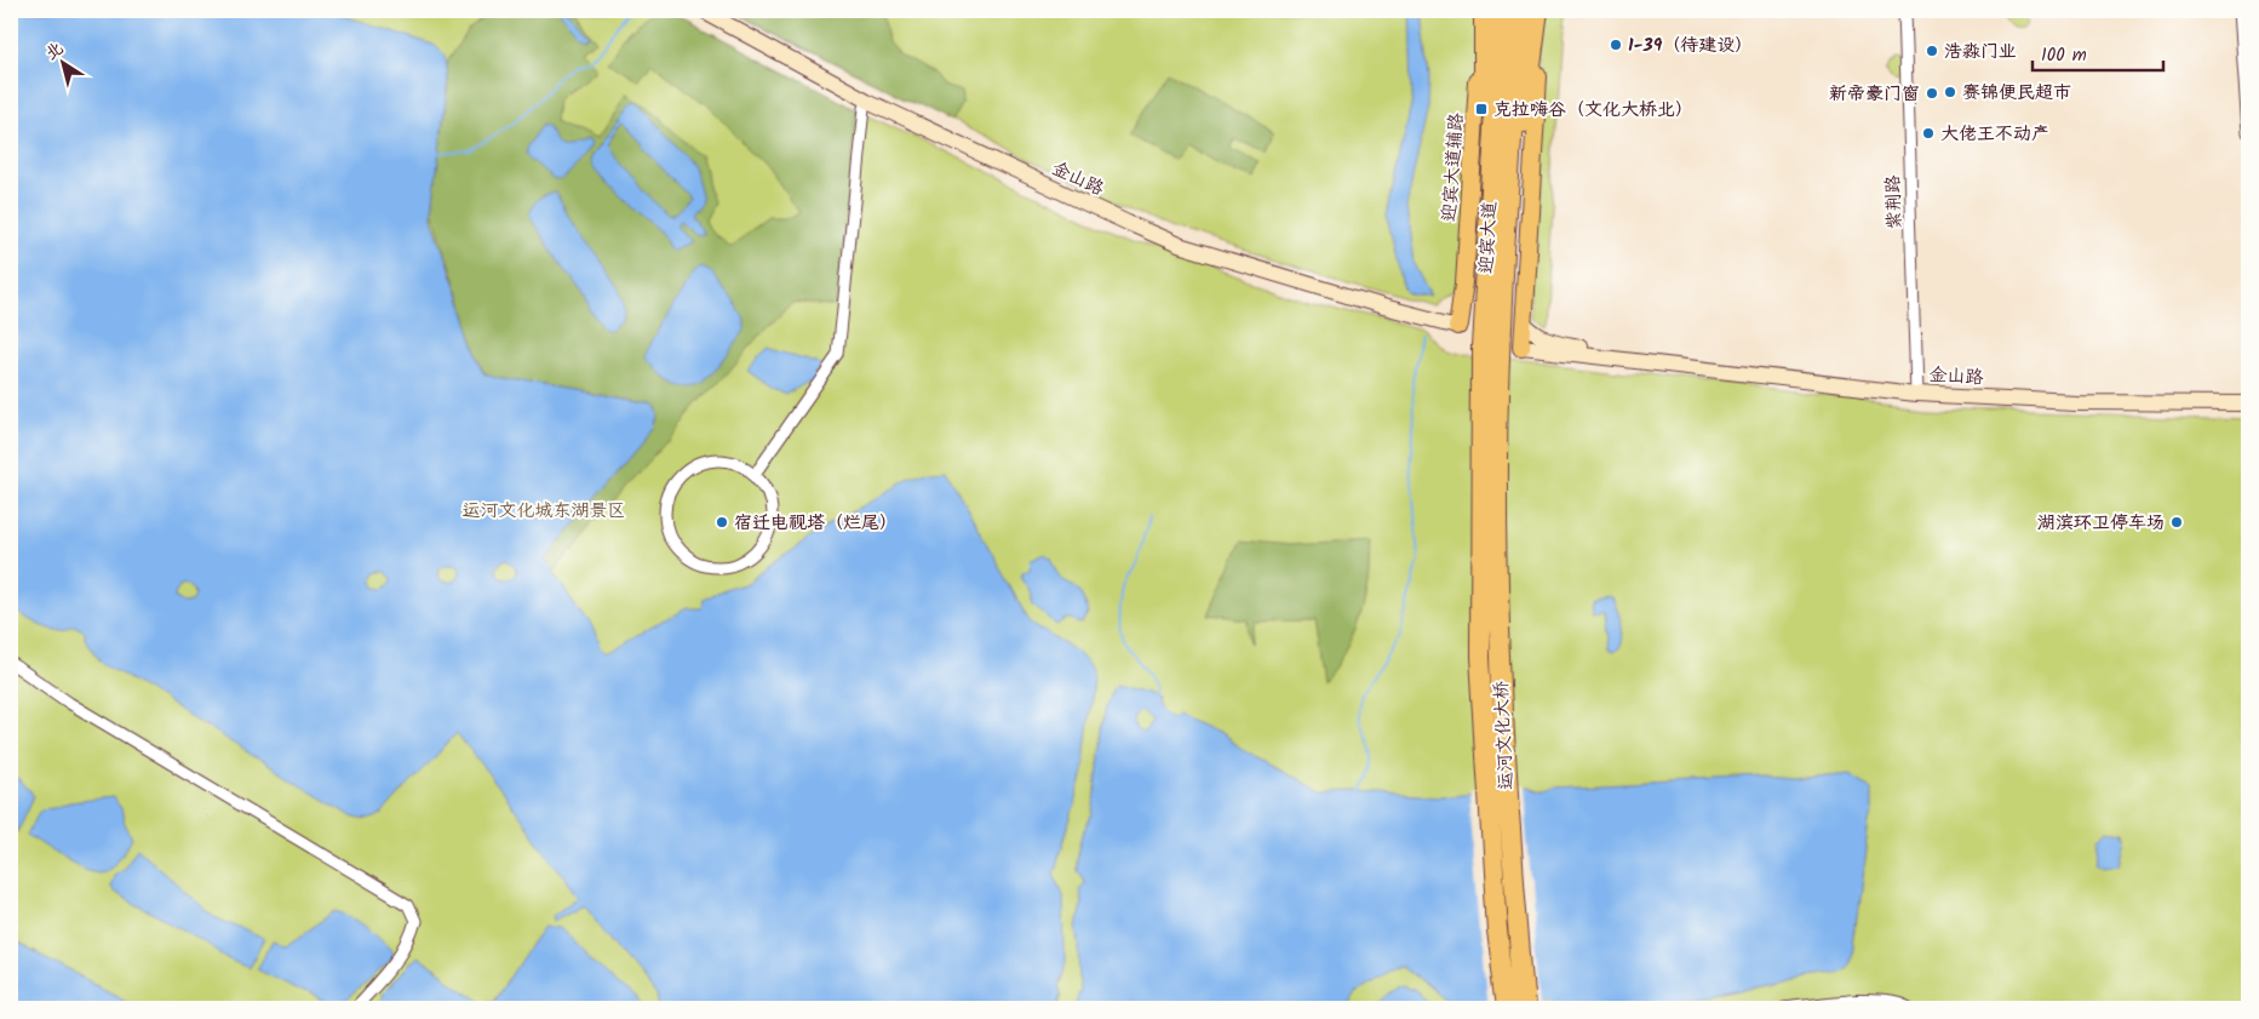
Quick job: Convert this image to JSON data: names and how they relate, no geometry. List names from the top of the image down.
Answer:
{
  "streets": {
    "highway": ["迎宾大道", "运河文化大桥"],
    "main road": ["迎宾大道辅路"],
    "street": ["金山路", "紫荆路"]
  },
  "crossings": [
    ["迎宾大道辅路", "金山路"],
    ["金山路", "紫荆路"],
    ["迎宾大道", "运河文化大桥"]
  ],
  "parks": ["运河文化城东湖景区"],
  "places": {
    "other": [
      "1-39（待建设）",
      "浩淼门业",
      "赛锦便民超市",
      "新帝豪门窗",
      "大佬王不动产",
      "宿迁电视塔（烂尾）",
      "湖滨环卫停车场"
    ],
    "transit": ["克拉嗨谷（文化大桥北）"]
  },
  "scale_bar": "100 m",
  "north": "top left"
}
